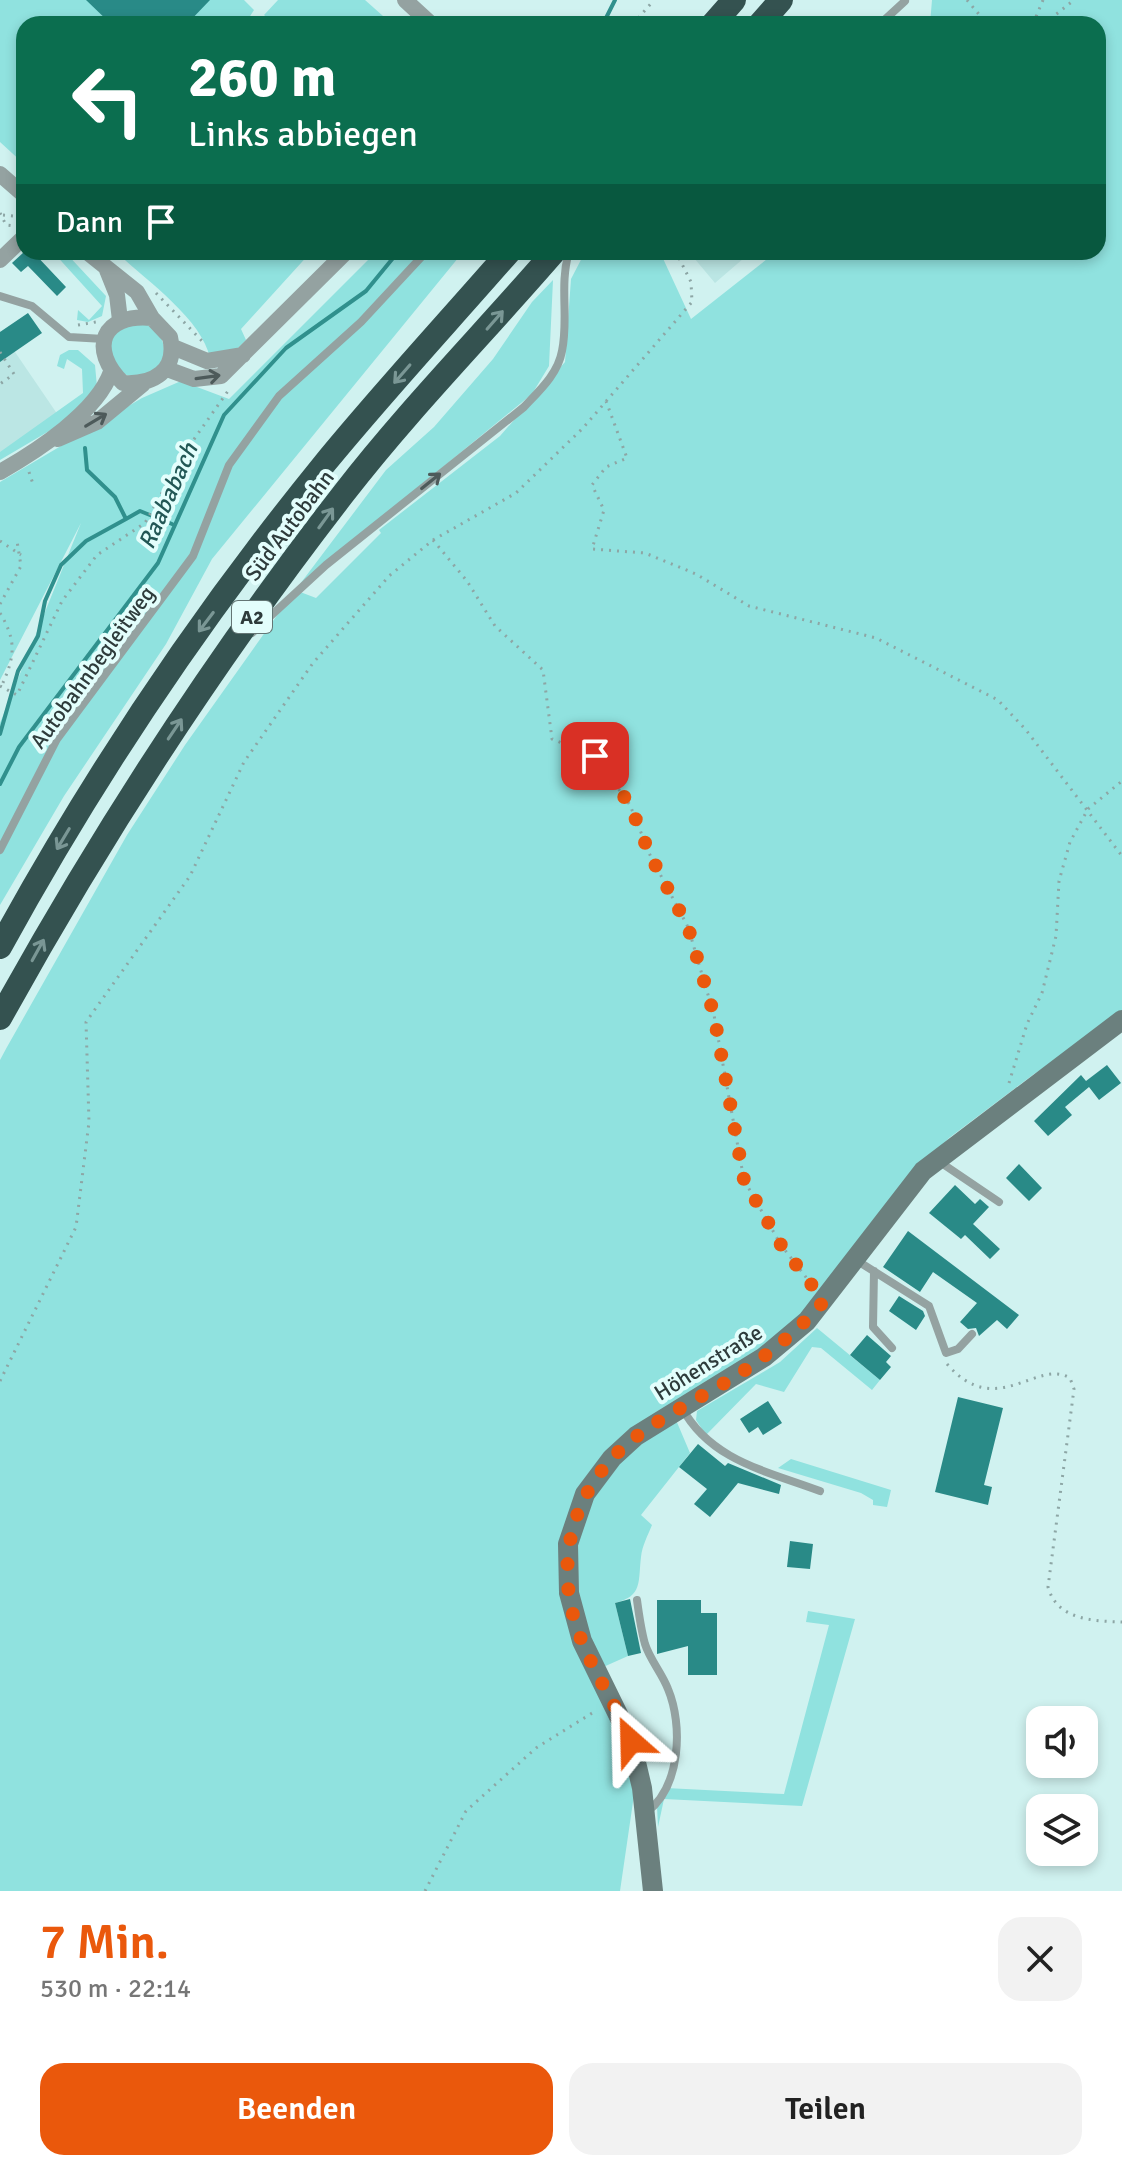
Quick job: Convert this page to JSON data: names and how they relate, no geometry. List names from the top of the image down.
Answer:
{
  "streets": {
    "highway": ["Süd Autobahn", "A2"],
    "street": ["Höhenstraße"],
    "lane": ["Autobahnbegleitweg"]
  },
  "water": ["Raababach"],
  "page": {
    "turn": ["260 m", "Links abbiegen"],
    "then": "Dann",
    "heading": ["7 Min.", "530 m · 22:14"],
    "buttons": ["Beenden", "Teilen"]
  }
}
